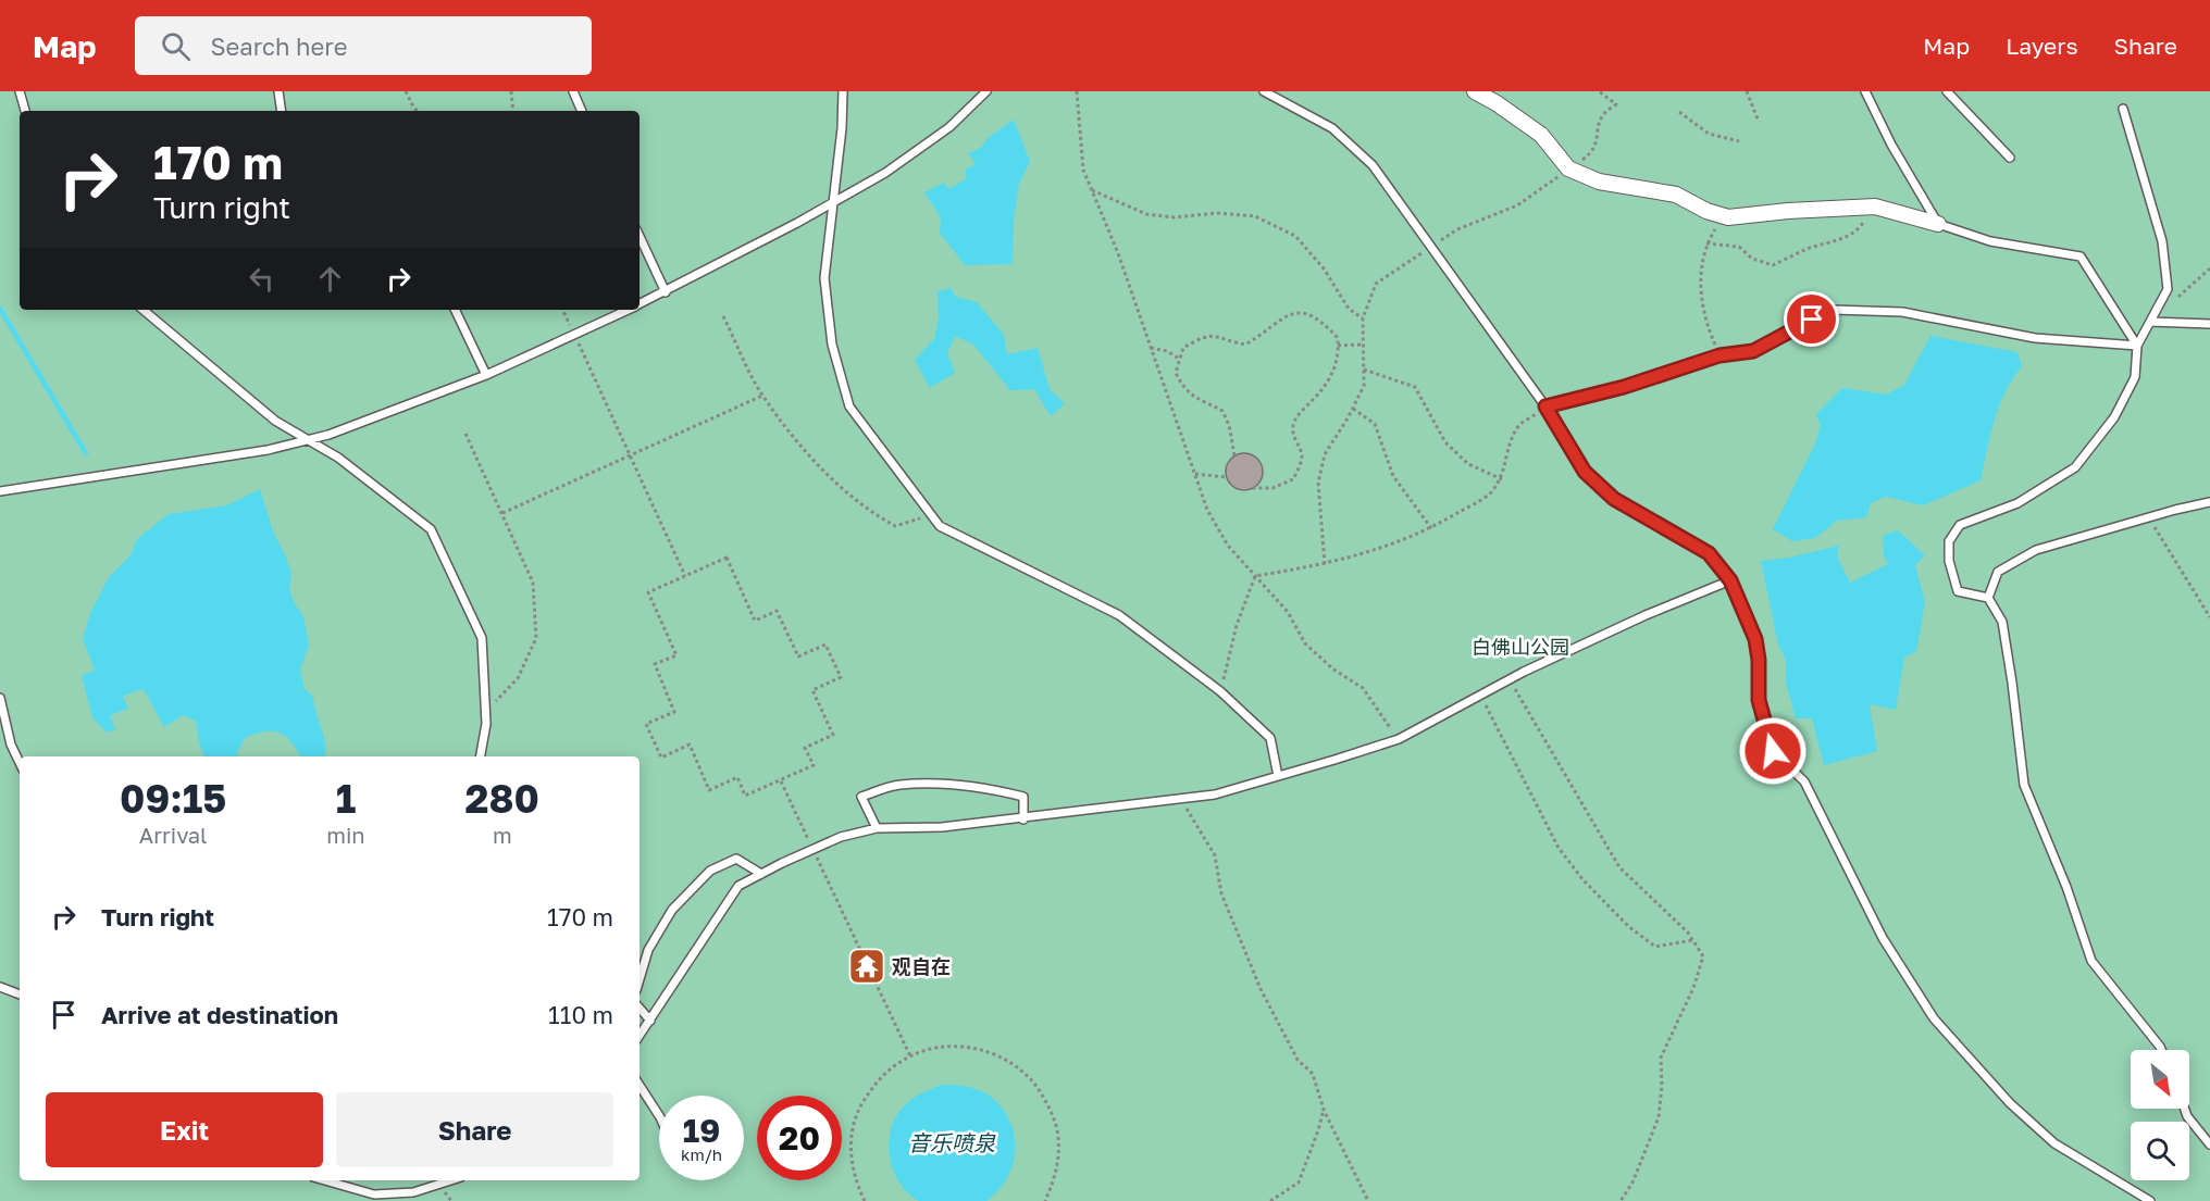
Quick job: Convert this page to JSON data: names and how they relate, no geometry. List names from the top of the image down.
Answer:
{
  "water": ["音乐喷泉"],
  "parks": ["白佛山公园"],
  "places": {
    "temple": ["观自在"]
  },
  "north": "bottom right",
  "page": {
    "header": "Map",
    "search": "Search here",
    "nav": ["Map", "Layers", "Share"],
    "turn": ["170 m", "Turn right"],
    "eta": [
      "09:15",
      "Arrival",
      "1",
      "min",
      "280",
      "m"
    ],
    "list": [
      {
        "name": "Turn right",
        "value": "170 m"
      },
      {
        "name": "Arrive at destination",
        "value": "110 m"
      }
    ],
    "buttons": ["Exit", "Share"],
    "speed": "19 km/h",
    "limit": "20"
  }
}
